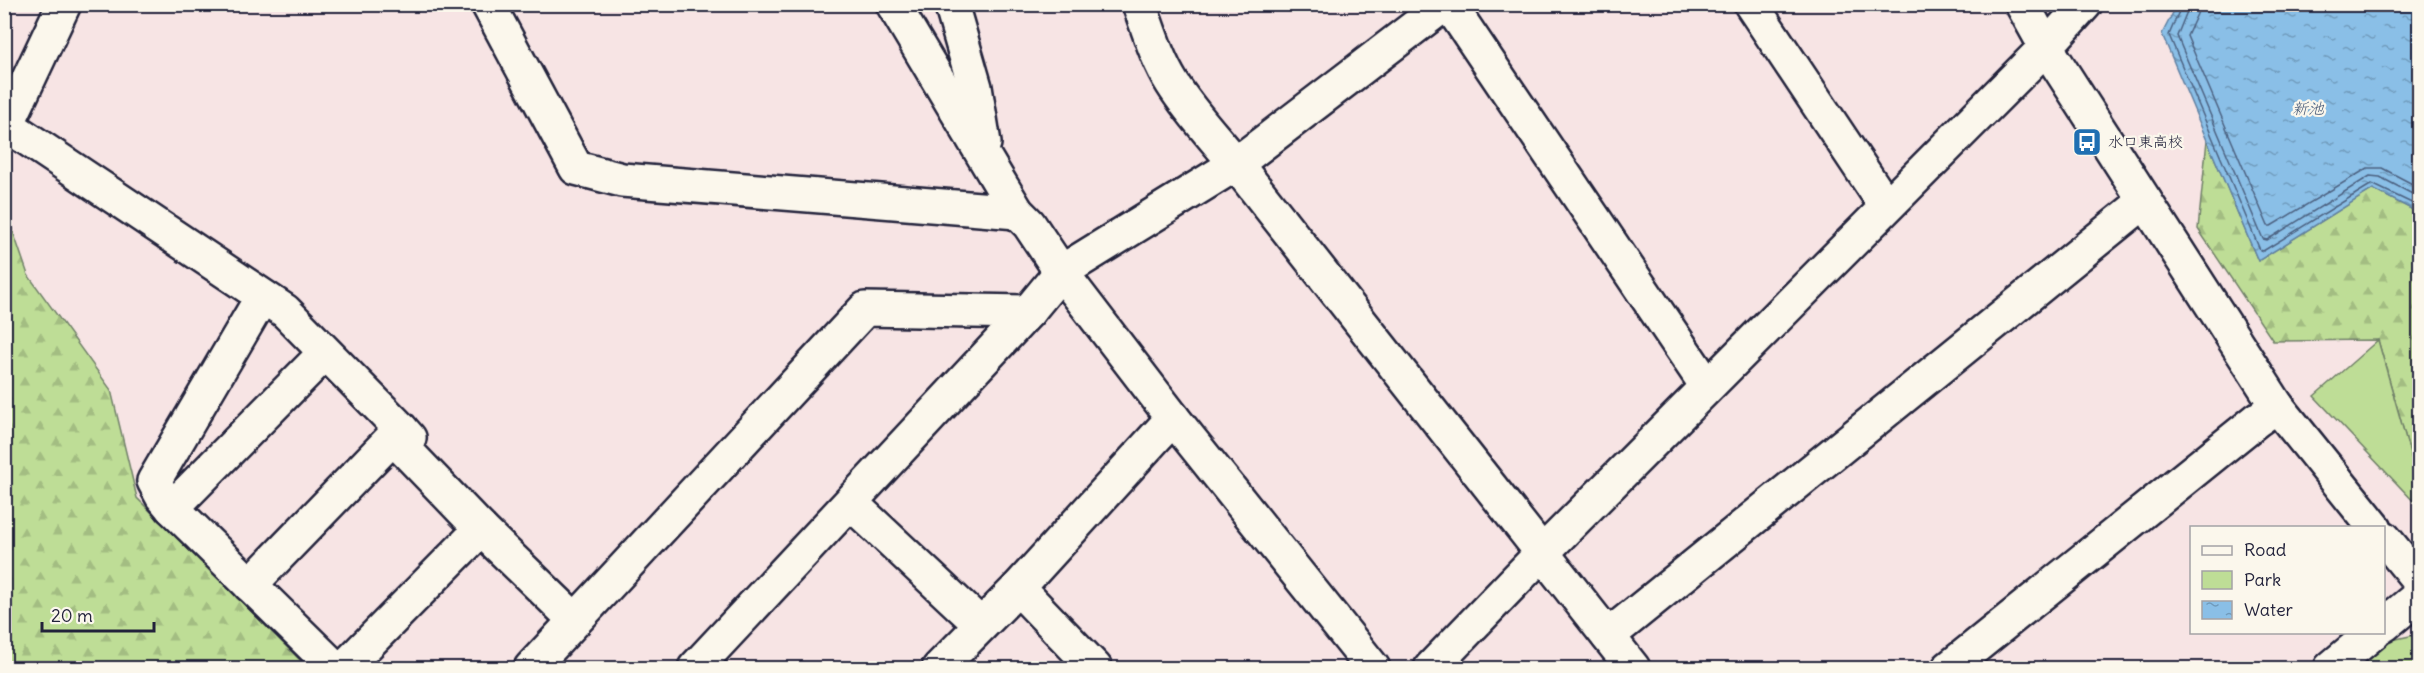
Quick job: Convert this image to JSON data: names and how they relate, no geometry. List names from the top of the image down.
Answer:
{
  "water": ["新池"],
  "places": {
    "bus stop": ["水口東高校"]
  },
  "legend": ["Road", "Park", "Water"],
  "scale_bar": "20 m"
}
